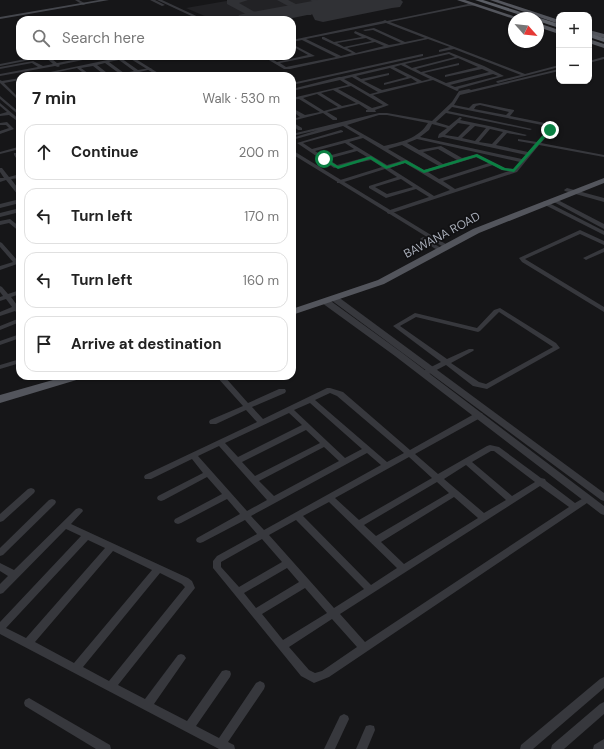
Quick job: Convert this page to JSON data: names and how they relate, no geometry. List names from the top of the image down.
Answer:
{
  "streets": {
    "main road": ["BAWANA ROAD"]
  },
  "north": "bottom right",
  "page": {
    "map_buttons": ["+", "−"],
    "search": "Search here",
    "heading": ["7 min", "Walk · 530 m"],
    "list": [
      ["Continue", "200 m"],
      ["Turn left", "170 m"],
      ["Turn left", "160 m"],
      "Arrive at destination"
    ]
  }
}
